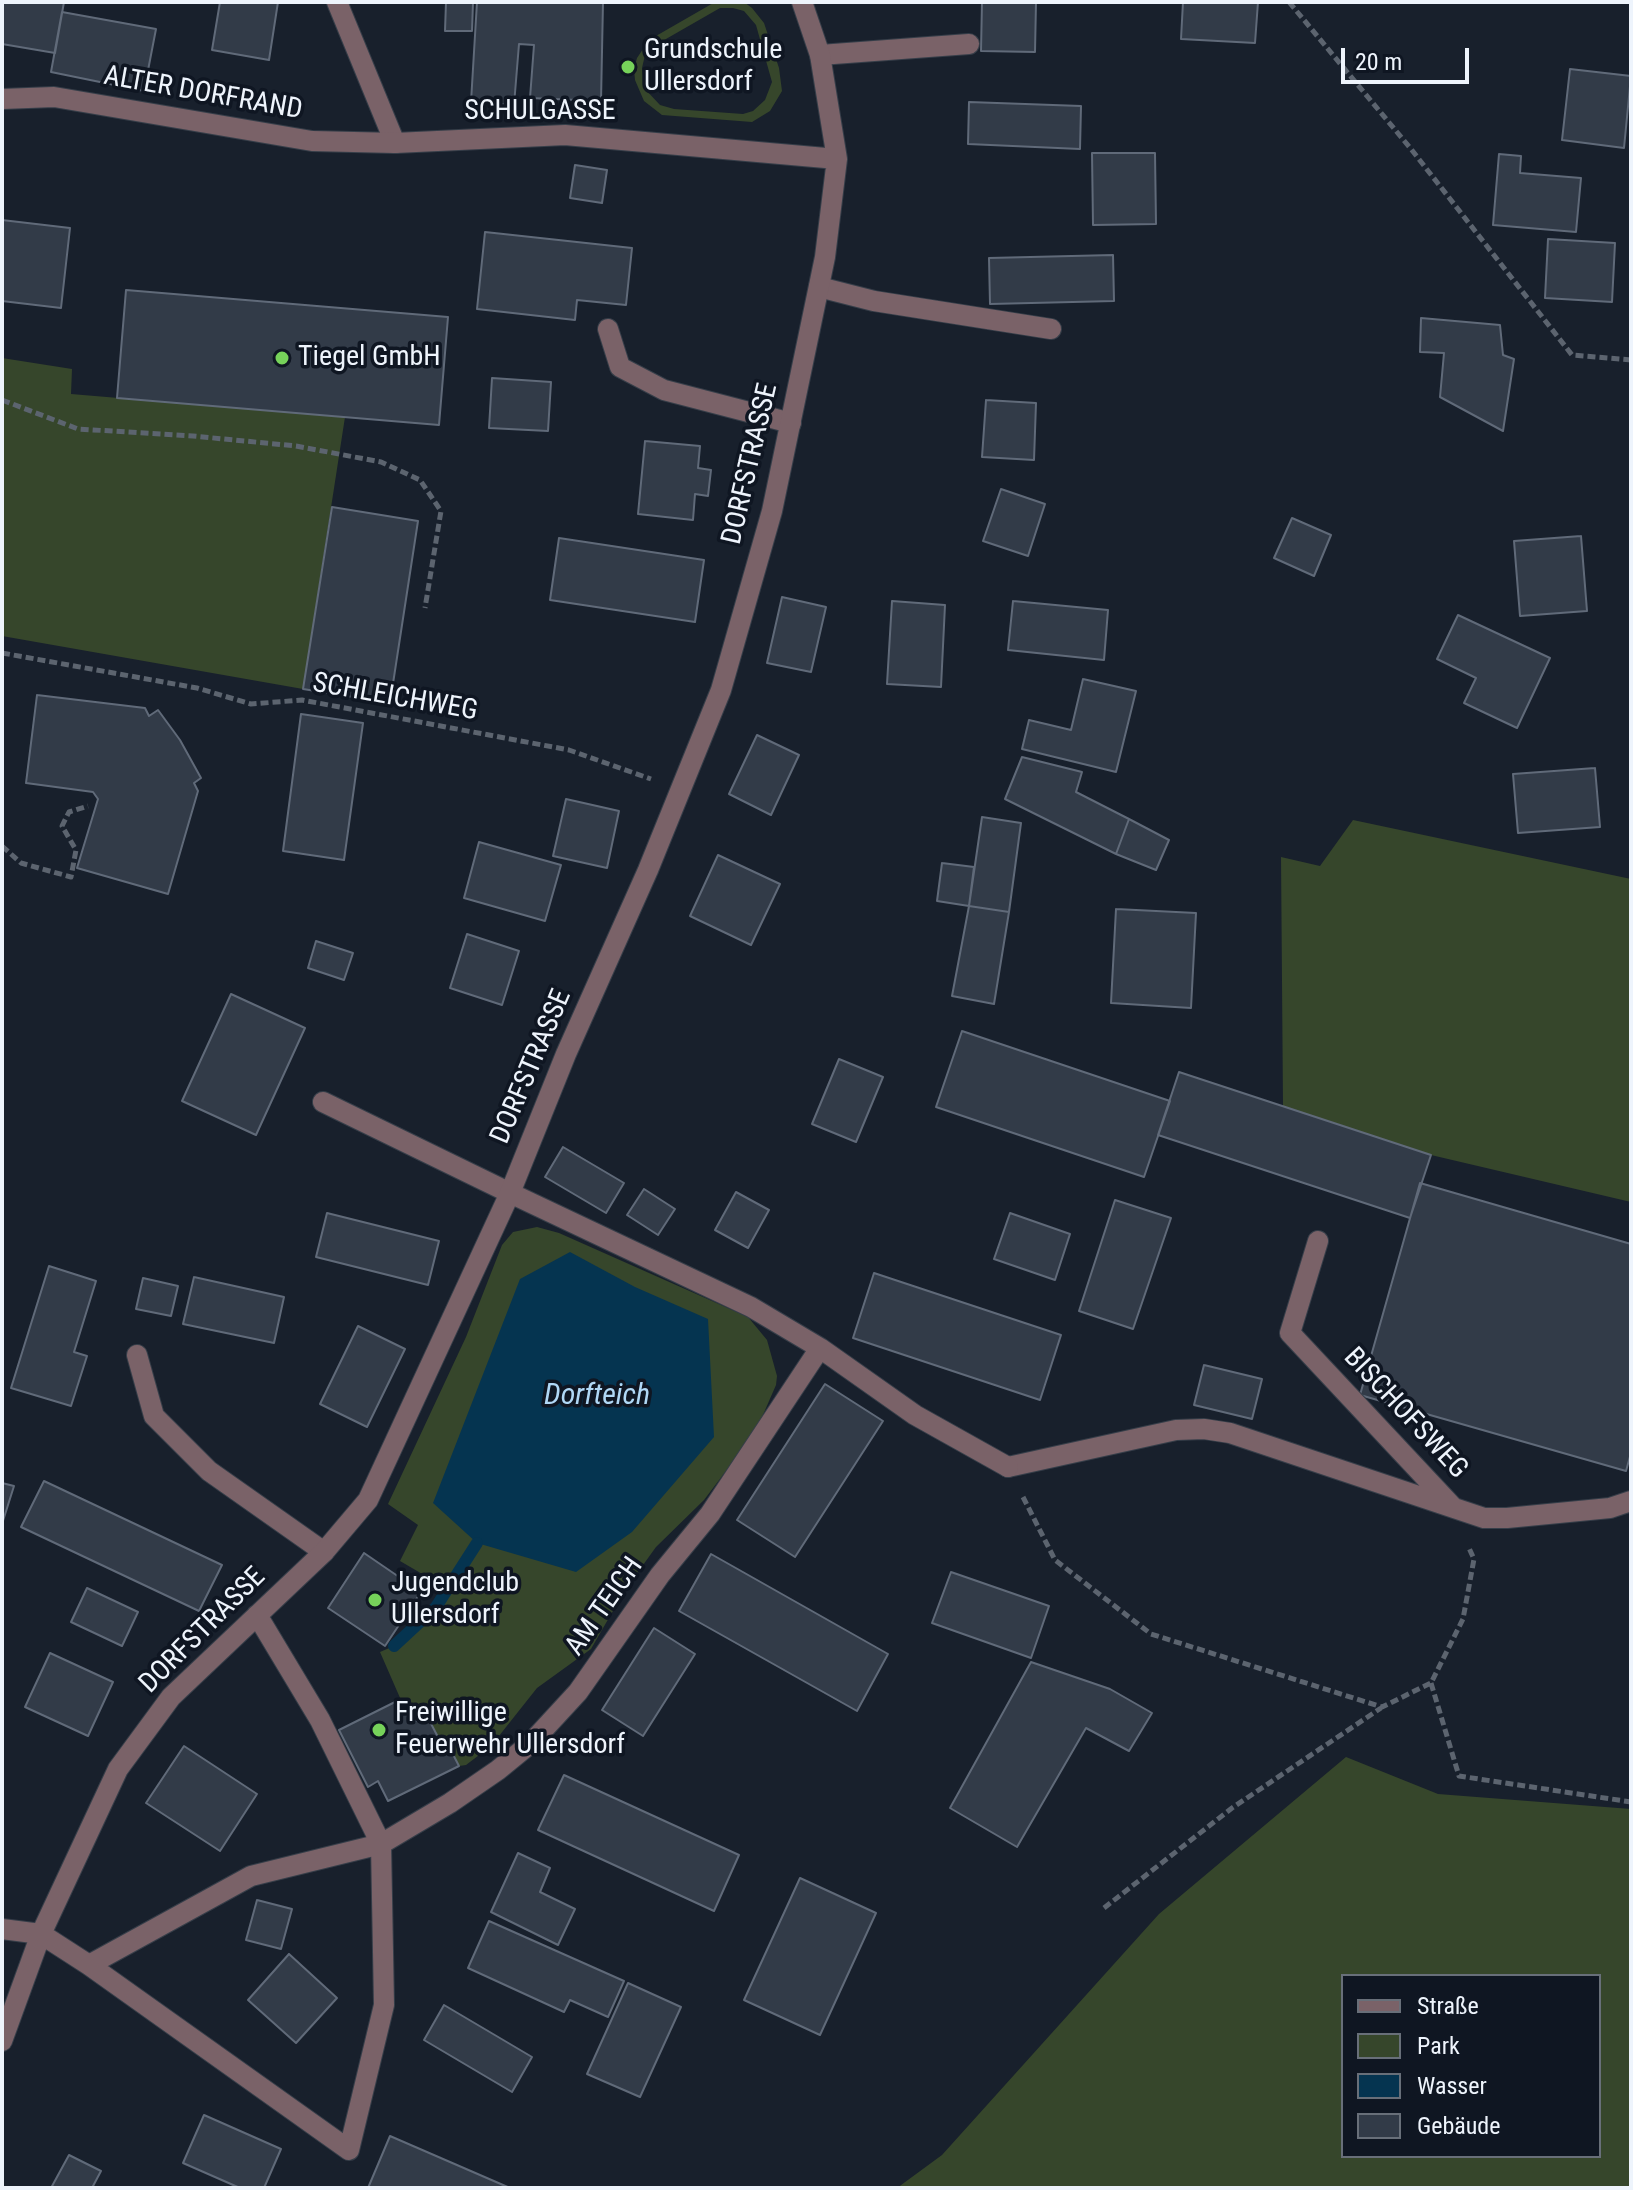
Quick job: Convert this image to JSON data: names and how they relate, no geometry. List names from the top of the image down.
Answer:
{
  "streets": {
    "street": [
      "ALTER DORFRAND",
      "SCHULGASSE",
      "DORFSTRASSE",
      "BISCHOFSWEG",
      "AM TEICH"
    ],
    "path": ["SCHLEICHWEG"]
  },
  "crossings": [
    ["ALTER DORFRAND", "SCHULGASSE"],
    ["SCHULGASSE", "DORFSTRASSE"],
    ["DORFSTRASSE", "SCHLEICHWEG"]
  ],
  "water": ["Dorfteich"],
  "places": [
    "Grundschule Ullersdorf",
    "Tiegel GmbH",
    "Jugendclub Ullersdorf",
    "Freiwillige Feuerwehr Ullersdorf"
  ],
  "legend": [
    "Straße",
    "Park",
    "Wasser",
    "Gebäude"
  ],
  "scale_bar": "20 m"
}
